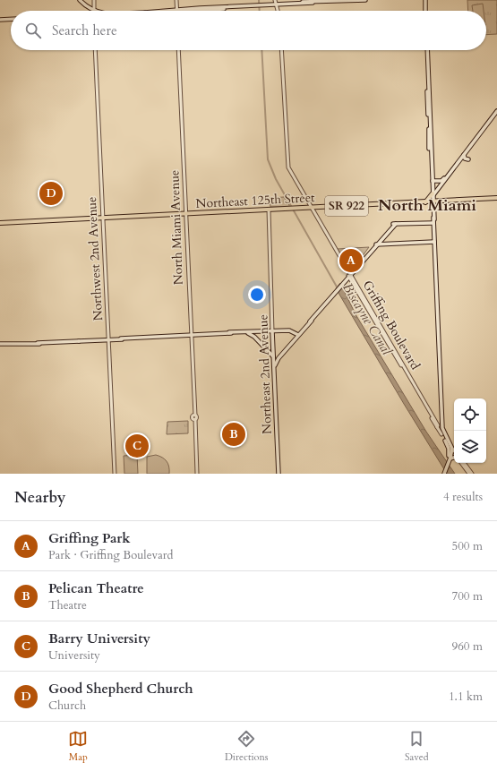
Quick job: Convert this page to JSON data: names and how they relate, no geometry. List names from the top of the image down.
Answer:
{
  "streets": {
    "main road": [
      "Northeast 125th Street",
      "SR 922",
      "Griffing Boulevard",
      "Northeast 2nd Avenue"
    ],
    "street": ["North Miami Avenue", "Northwest 2nd Avenue"]
  },
  "crossings": [
    ["Northeast 125th Street", "SR 922"],
    ["Northeast 125th Street", "North Miami Avenue"],
    ["Northeast 125th Street", "Griffing Boulevard"],
    ["Northeast 125th Street", "Northeast 2nd Avenue"],
    ["SR 922", "North Miami Avenue"],
    ["SR 922", "Northwest 2nd Avenue"]
  ],
  "districts": ["North Miami"],
  "water": ["Biscayne Canal"],
  "page": {
    "search": "Search here",
    "pins": [
      "D",
      "A",
      "B",
      "C"
    ],
    "heading": ["Nearby", "4 results"],
    "list": [
      {
        "mark": "A",
        "name": "Griffing Park",
        "note": "Park · Griffing Boulevard",
        "value": "500 m"
      },
      {
        "mark": "B",
        "name": "Pelican Theatre",
        "note": "Theatre",
        "value": "700 m"
      },
      {
        "mark": "C",
        "name": "Barry University",
        "note": "University",
        "value": "960 m"
      },
      {
        "mark": "D",
        "name": "Good Shepherd Church",
        "note": "Church",
        "value": "1.1 km"
      }
    ],
    "nav": ["Map", "Directions", "Saved"]
  }
}
